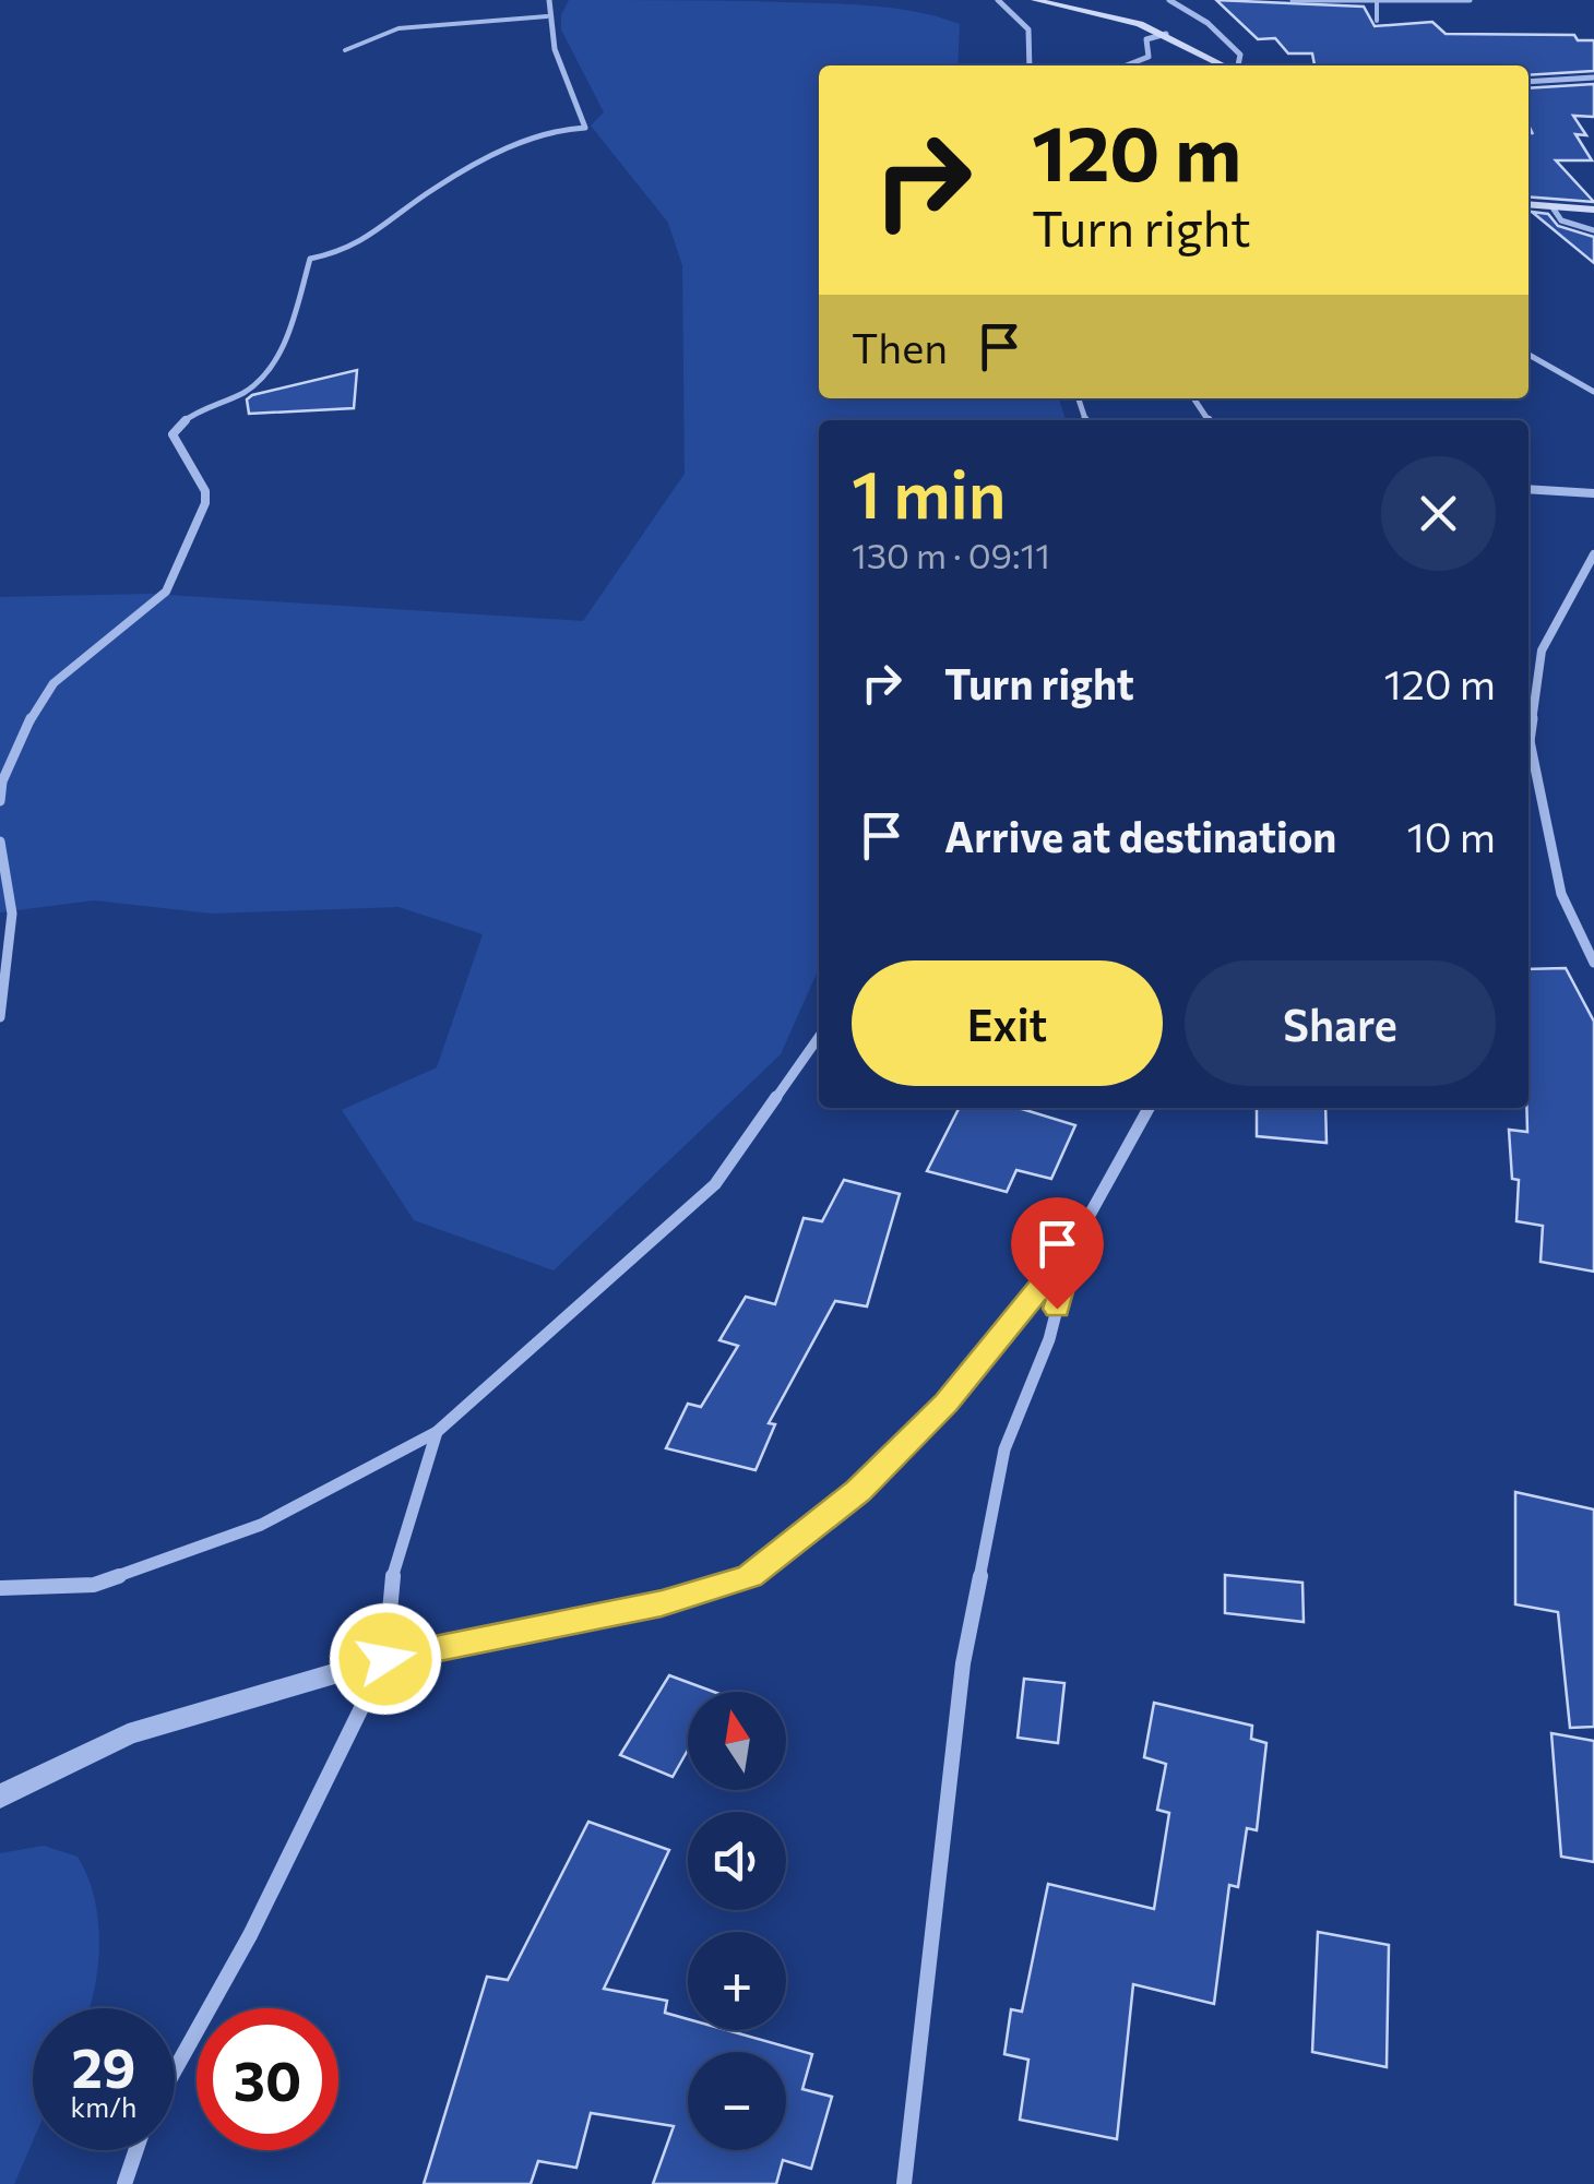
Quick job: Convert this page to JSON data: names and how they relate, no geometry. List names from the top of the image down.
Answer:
{
  "north": "top",
  "page": {
    "turn": ["120 m", "Turn right"],
    "then": "Then",
    "heading": ["1 min", "130 m · 09:11"],
    "list": [
      {
        "name": "Turn right",
        "value": "120 m"
      },
      {
        "name": "Arrive at destination",
        "value": "10 m"
      }
    ],
    "buttons": ["Exit", "Share"],
    "map_buttons": ["+", "−"],
    "speed": "29 km/h",
    "limit": "30"
  }
}
